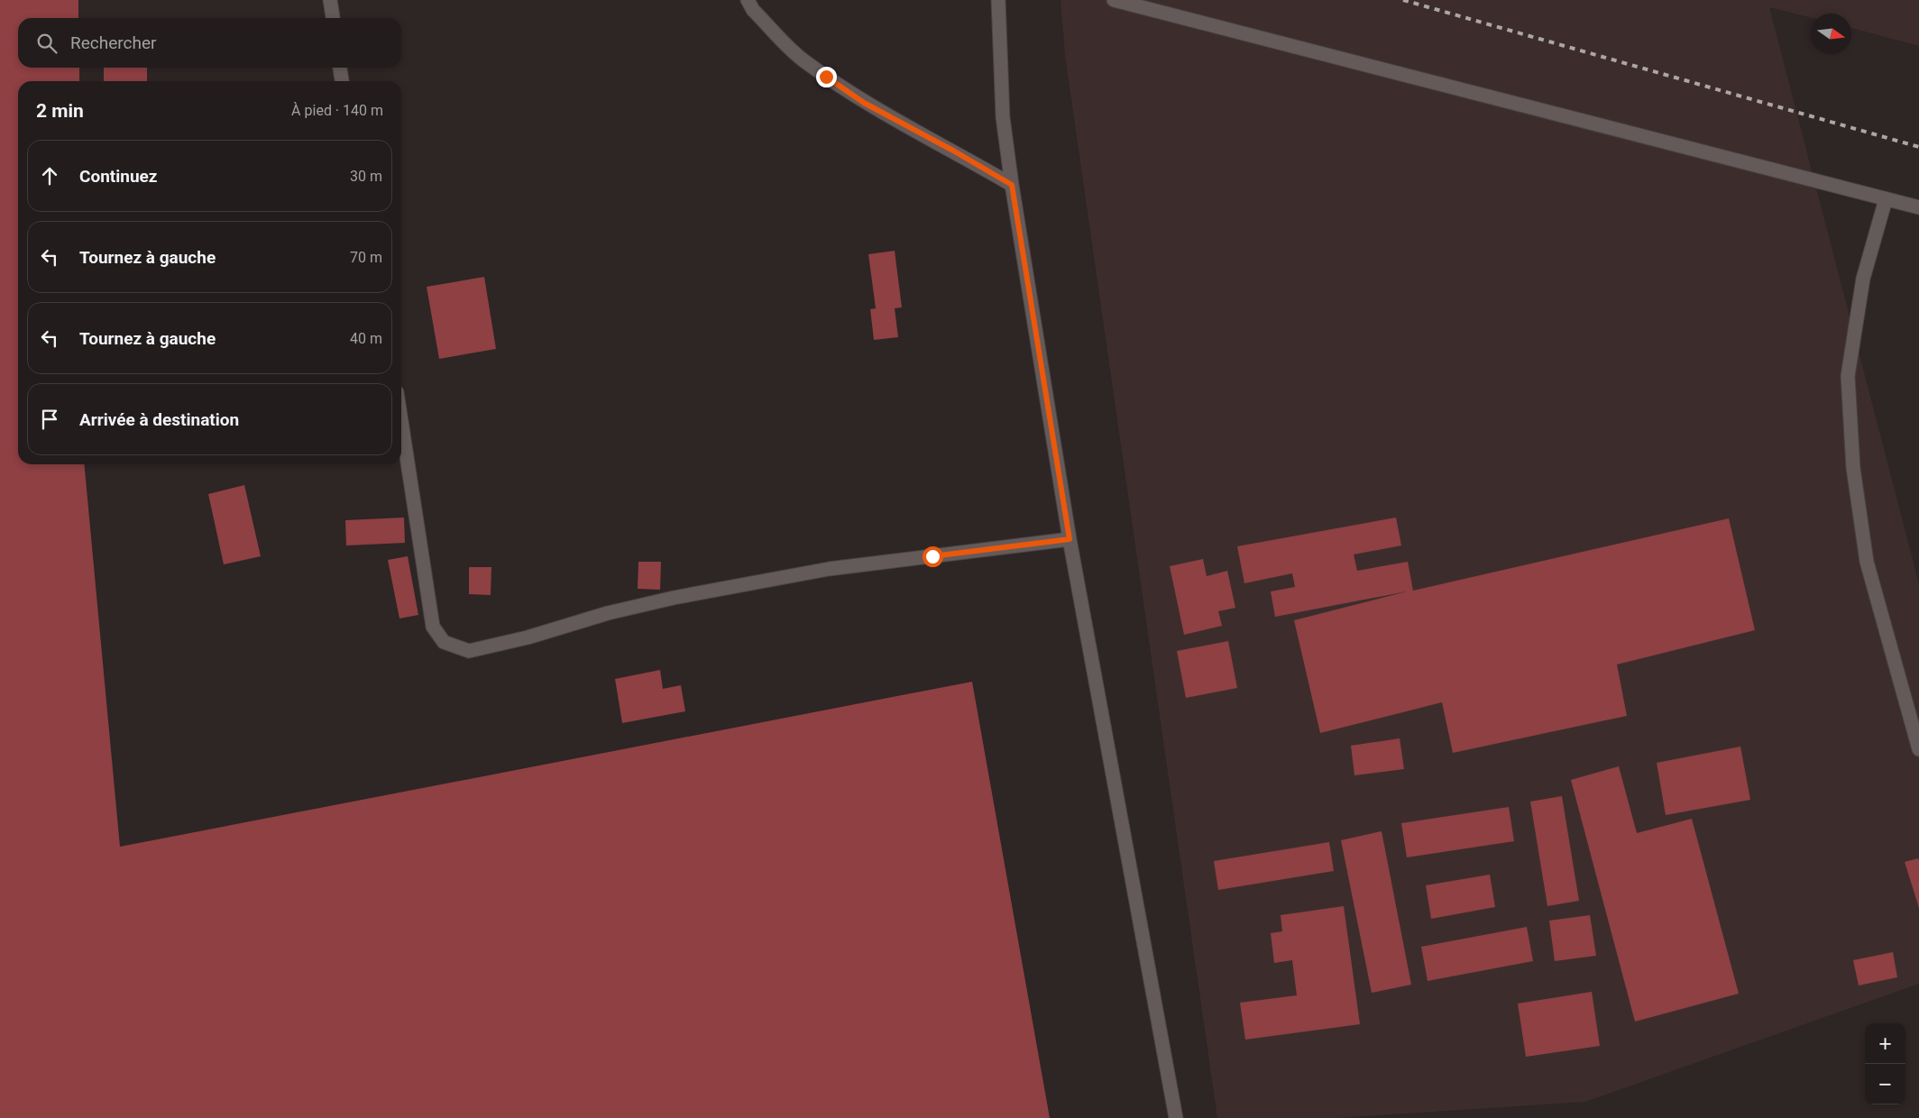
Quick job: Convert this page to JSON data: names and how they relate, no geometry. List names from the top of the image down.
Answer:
{
  "north": "right",
  "page": {
    "search": "Rechercher",
    "heading": ["2 min", "À pied · 140 m"],
    "list": [
      ["Continuez", "30 m"],
      ["Tournez à gauche", "70 m"],
      ["Tournez à gauche", "40 m"],
      "Arrivée à destination"
    ],
    "map_buttons": ["+", "−"]
  }
}
